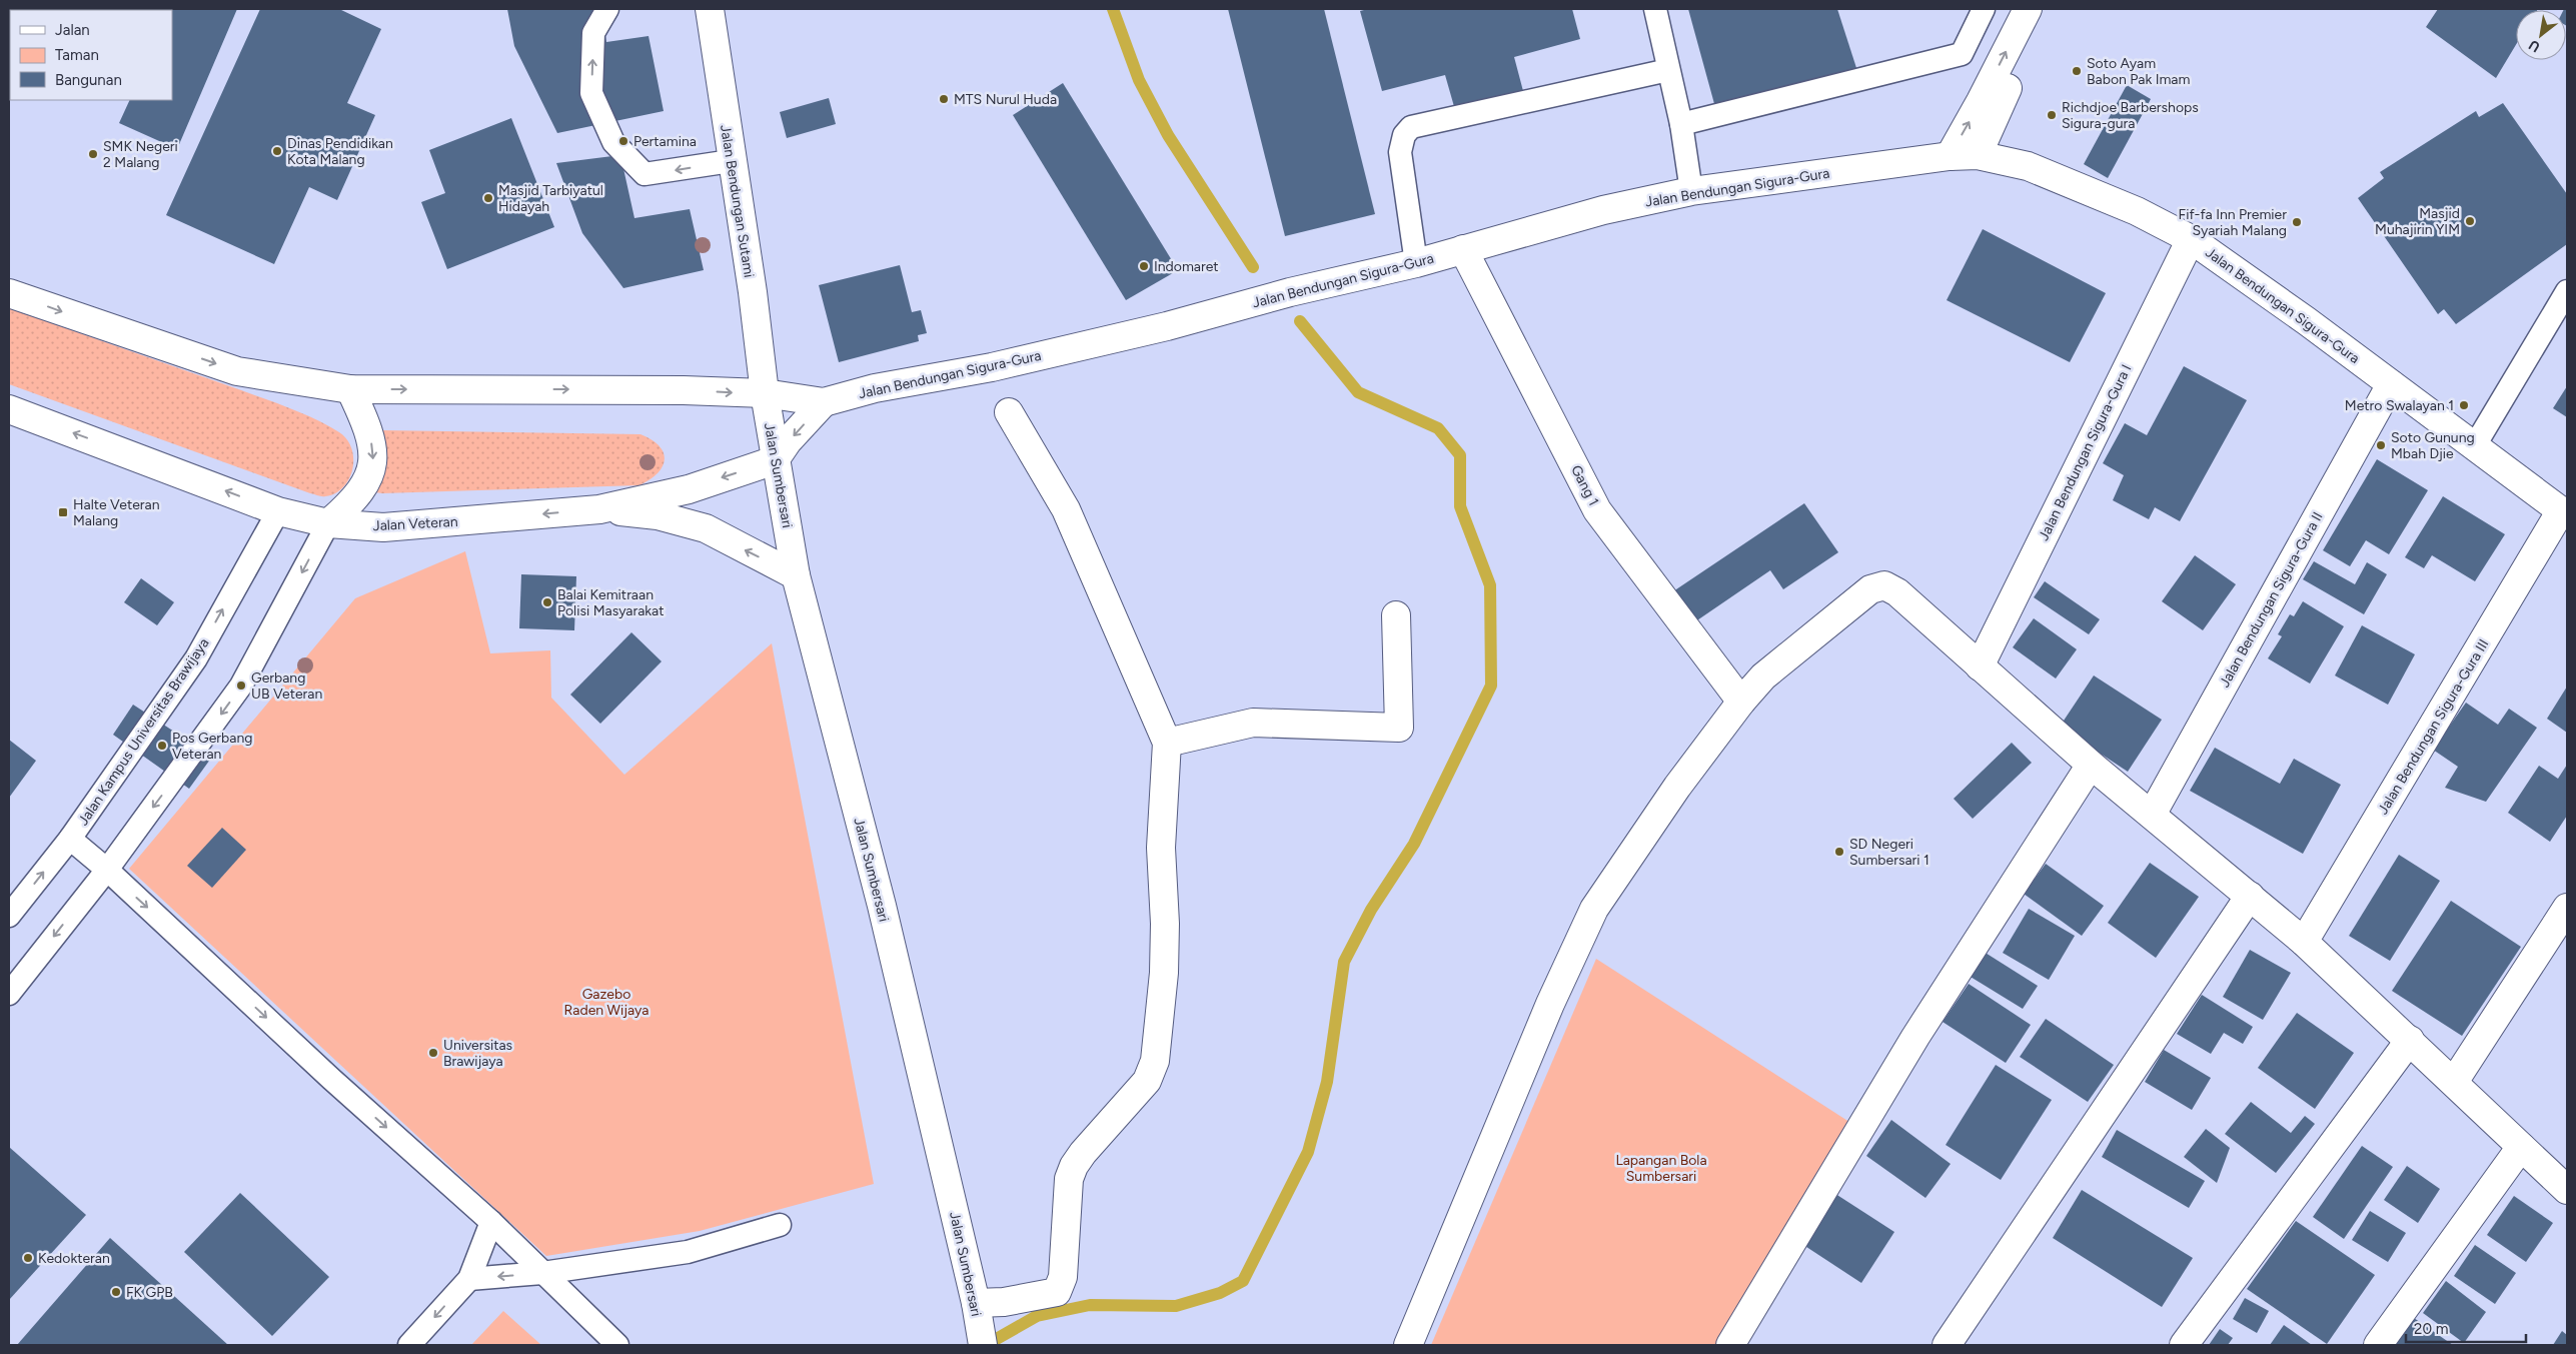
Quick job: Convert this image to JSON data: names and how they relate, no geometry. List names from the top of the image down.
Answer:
{
  "streets": {
    "street": [
      "Jalan Bendungan Sigura-Gura",
      "Jalan Bendungan Sutami",
      "Jalan Bendungan Sigura-Gura I",
      "Jalan Sumbersari",
      "Gang 1",
      "Jalan Veteran",
      "Jalan Bendungan Sigura-Gura II",
      "Jalan Bendungan Sigura-Gura III"
    ],
    "lane": ["Jalan Kampus Universitas Brawijaya"]
  },
  "crossings": [
    ["Jalan Bendungan Sigura-Gura", "Jalan Bendungan Sigura-Gura I"],
    ["Jalan Bendungan Sigura-Gura", "Gang 1"],
    ["Jalan Bendungan Sigura-Gura", "Jalan Bendungan Sigura-Gura II"],
    ["Jalan Bendungan Sigura-Gura", "Jalan Bendungan Sigura-Gura III"],
    ["Jalan Bendungan Sutami", "Jalan Sumbersari"],
    ["Jalan Sumbersari", "Jalan Veteran"],
    ["Jalan Veteran", "Jalan Kampus Universitas Brawijaya"]
  ],
  "parks": ["Gazebo Raden Wijaya", "Lapangan Bola Sumbersari"],
  "places": {
    "other": [
      "Soto Ayam Babon Pak Imam",
      "MTS Nurul Huda",
      "Richdjoe Barbershops Sigura-gura",
      "Pertamina",
      "Dinas Pendidikan Kota Malang",
      "SMK Negeri 2 Malang",
      "Masjid Tarbiyatul Hidayah",
      "Masjid Muhajirin YIM",
      "Fif-fa Inn Premier Syariah Malang",
      "Indomaret",
      "Metro Swalayan 1",
      "Soto Gunung Mbah Djie",
      "Balai Kemitraan Polisi Masyarakat",
      "Gerbang UB Veteran",
      "Pos Gerbang Veteran",
      "SD Negeri Sumbersari 1",
      "Universitas Brawijaya",
      "Kedokteran",
      "FK GPB"
    ],
    "transit": ["Halte Veteran Malang"]
  },
  "legend": ["Jalan", "Taman", "Bangunan"],
  "scale_bar": "20 m",
  "north": "bottom left"
}
